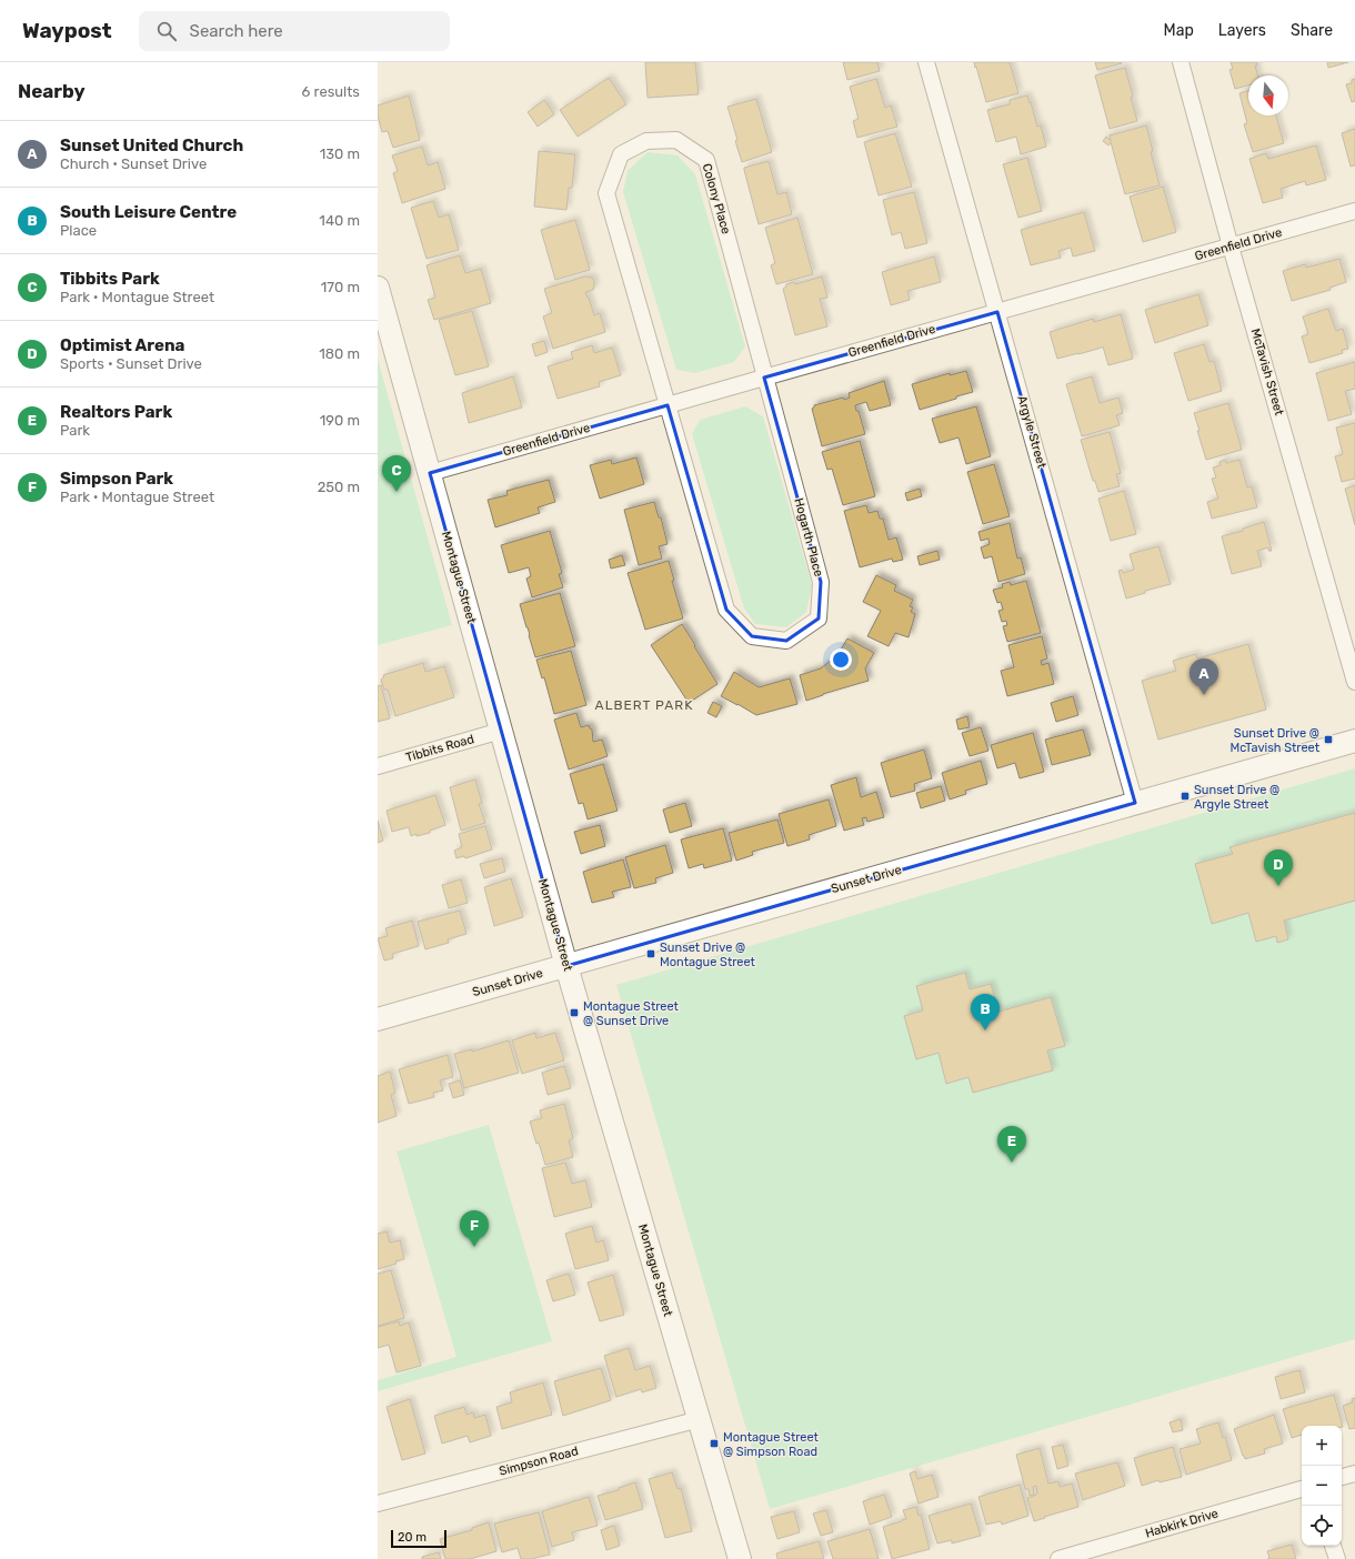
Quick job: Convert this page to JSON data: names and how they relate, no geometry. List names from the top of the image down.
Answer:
{
  "streets": {
    "street": [
      "Colony Place",
      "Greenfield Drive",
      "McTavish Street",
      "Argyle Street",
      "Hogarth Place",
      "Montague Street",
      "Tibbits Road",
      "Sunset Drive",
      "Simpson Road",
      "Habkirk Drive"
    ]
  },
  "crossings": [
    ["Colony Place", "Greenfield Drive"],
    ["Colony Place", "Hogarth Place"],
    ["Greenfield Drive", "McTavish Street"],
    ["Greenfield Drive", "Argyle Street"],
    ["Greenfield Drive", "Hogarth Place"],
    ["Greenfield Drive", "Montague Street"],
    ["Argyle Street", "Sunset Drive"],
    ["Montague Street", "Tibbits Road"],
    ["Montague Street", "Sunset Drive"],
    ["Montague Street", "Simpson Road"]
  ],
  "districts": ["ALBERT PARK"],
  "places": {
    "transit": [
      "Sunset Drive @ McTavish Street",
      "Sunset Drive @ Argyle Street",
      "Sunset Drive @ Montague Street",
      "Montague Street @ Sunset Drive",
      "Montague Street @ Simpson Road"
    ]
  },
  "scale_bar": "20 m",
  "north": "bottom",
  "page": {
    "header": "Waypost",
    "search": "Search here",
    "nav": ["Map", "Layers", "Share"],
    "heading": ["Nearby", "6 results"],
    "list": [
      {
        "mark": "A",
        "name": "Sunset United Church",
        "note": "Church · Sunset Drive",
        "value": "130 m"
      },
      {
        "mark": "B",
        "name": "South Leisure Centre",
        "note": "Place",
        "value": "140 m"
      },
      {
        "mark": "C",
        "name": "Tibbits Park",
        "note": "Park · Montague Street",
        "value": "170 m"
      },
      {
        "mark": "D",
        "name": "Optimist Arena",
        "note": "Sports · Sunset Drive",
        "value": "180 m"
      },
      {
        "mark": "E",
        "name": "Realtors Park",
        "note": "Park",
        "value": "190 m"
      },
      {
        "mark": "F",
        "name": "Simpson Park",
        "note": "Park · Montague Street",
        "value": "250 m"
      }
    ],
    "pins": [
      "C",
      "A",
      "D",
      "B",
      "E",
      "F"
    ],
    "map_buttons": ["+", "−"],
    "scale": "20 m"
  }
}
